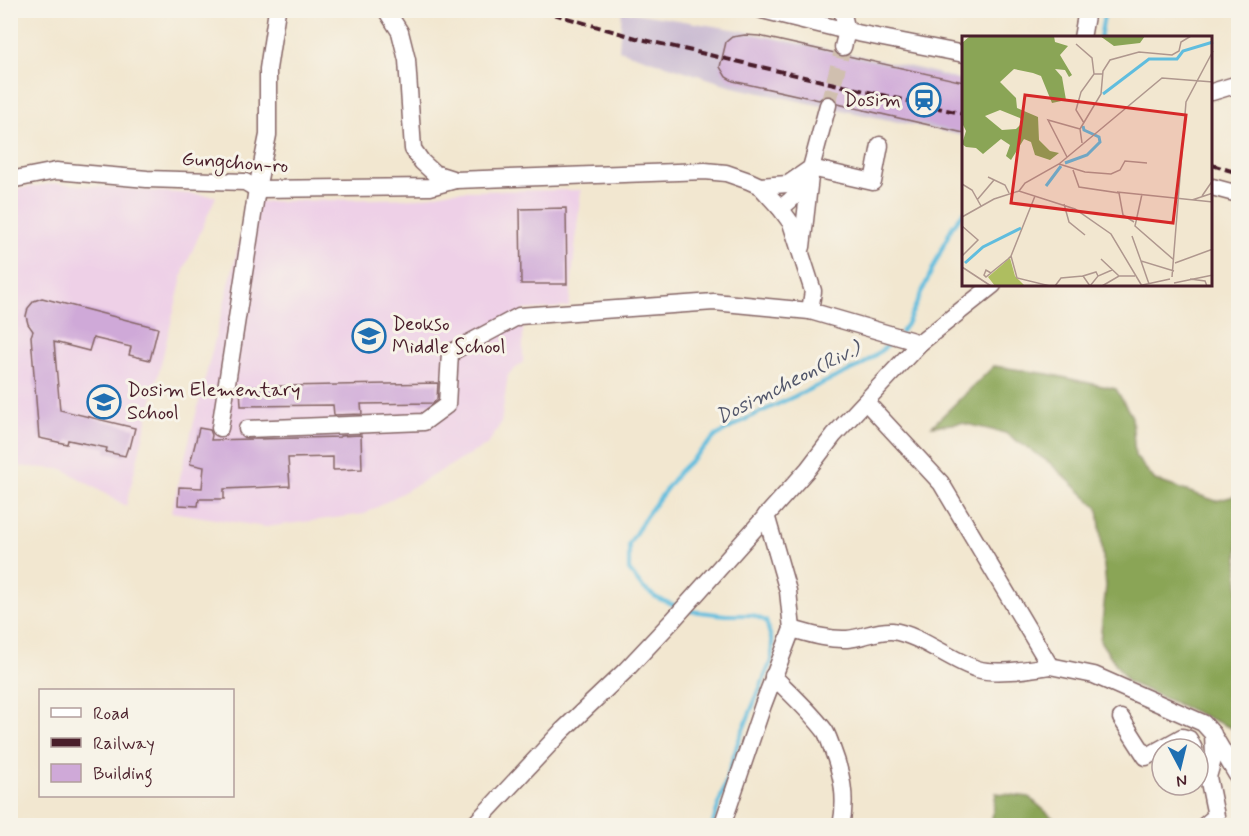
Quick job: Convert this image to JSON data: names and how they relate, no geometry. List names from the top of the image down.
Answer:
{
  "streets": {
    "street": ["Gungchon-ro"]
  },
  "water": ["Dosimcheon(Riv.)"],
  "places": {
    "station": ["Dosim"],
    "school or university": ["Deokso Middle School", "Dosim Elementary School"]
  },
  "legend": ["Road", "Railway", "Building"],
  "north": "bottom"
}
